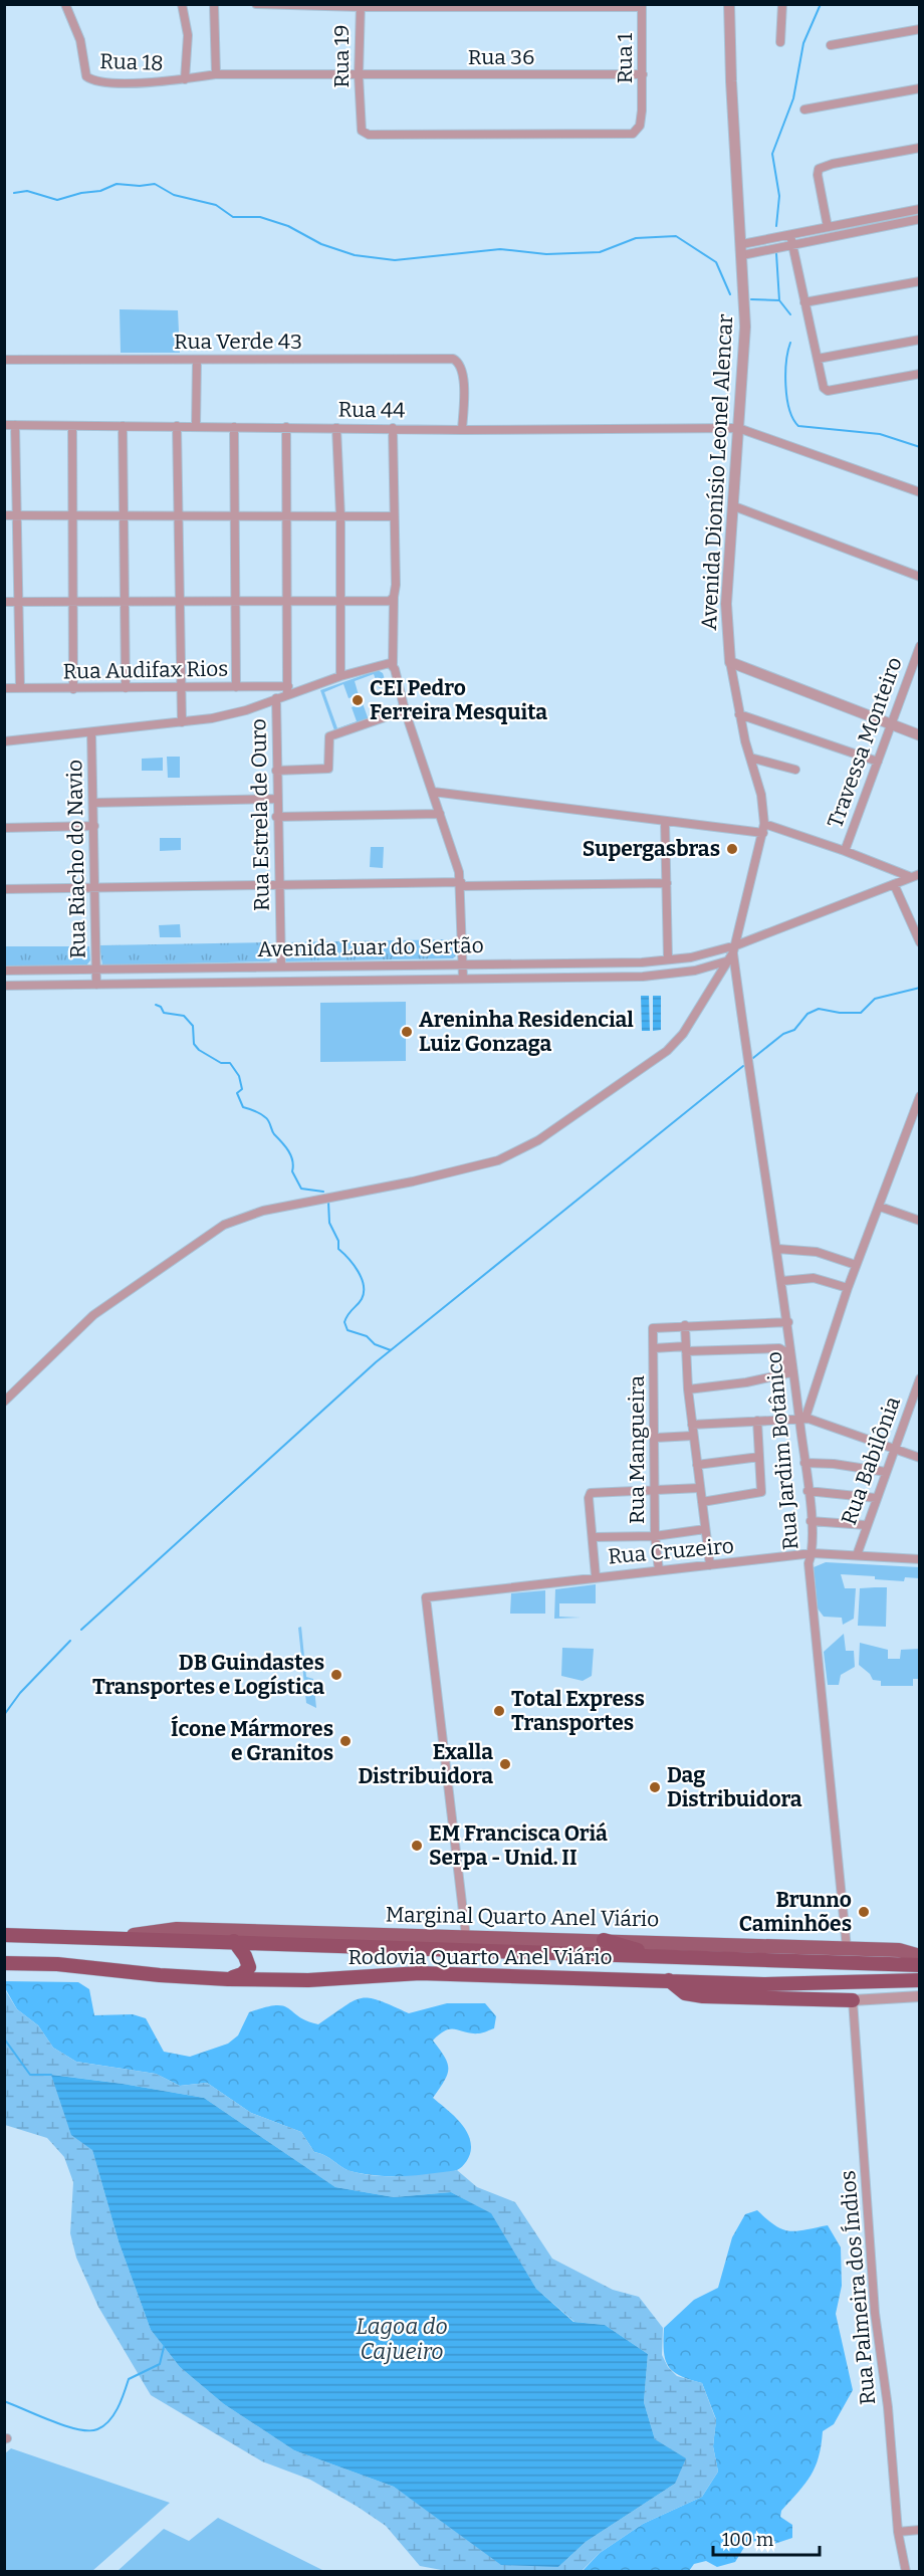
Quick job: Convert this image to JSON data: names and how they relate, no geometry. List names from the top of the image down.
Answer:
{
  "streets": {
    "highway": ["Rodovia Quarto Anel Viário"],
    "main road": ["Marginal Quarto Anel Viário"],
    "street": [
      "Rua 19",
      "Rua 36",
      "Rua 1",
      "Rua 18",
      "Rua Verde 43",
      "Rua 44",
      "Avenida Dionísio Leonel Alencar",
      "Rua Audifax Rios",
      "Travessa Monteiro",
      "Rua Estrela de Ouro",
      "Rua Riacho do Navio",
      "Avenida Luar do Sertão",
      "Rua Mangueira",
      "Rua Jardim Botânico",
      "Rua Babilônia",
      "Rua Cruzeiro",
      "Rua Palmeira dos Índios"
    ]
  },
  "crossings": [
    ["Rua 19", "Rua 36"],
    ["Rua 19", "Rua 1"],
    ["Rua 19", "Rua 18"],
    ["Rua 36", "Rua 1"],
    ["Rua 36", "Rua 18"],
    ["Rua Verde 43", "Rua 44"],
    ["Rua 44", "Avenida Dionísio Leonel Alencar"],
    ["Avenida Dionísio Leonel Alencar", "Avenida Luar do Sertão"],
    ["Avenida Dionísio Leonel Alencar", "Rua Jardim Botânico"],
    ["Rua Estrela de Ouro", "Avenida Luar do Sertão"],
    ["Rua Riacho do Navio", "Avenida Luar do Sertão"],
    ["Avenida Luar do Sertão", "Rua Jardim Botânico"],
    ["Rua Mangueira", "Rua Cruzeiro"],
    ["Rua Jardim Botânico", "Rua Cruzeiro"],
    ["Rua Jardim Botânico", "Marginal Quarto Anel Viário"],
    ["Rua Jardim Botânico", "Rodovia Quarto Anel Viário"],
    ["Rua Babilônia", "Rua Cruzeiro"],
    ["Rua Cruzeiro", "Marginal Quarto Anel Viário"],
    ["Marginal Quarto Anel Viário", "Rodovia Quarto Anel Viário"]
  ],
  "water": ["Lagoa do Cajueiro"],
  "places": [
    "CEI Pedro Ferreira Mesquita",
    "Supergasbras",
    "Areninha Residencial Luiz Gonzaga",
    "DB Guindastes Transportes e Logística",
    "Total Express Transportes",
    "Ícone Mármores e Granitos",
    "Exalla Distribuidora",
    "Dag Distribuidora",
    "EM Francisca Oriá Serpa - Unid. II",
    "Brunno Caminhões"
  ],
  "scale_bar": "100 m"
}
